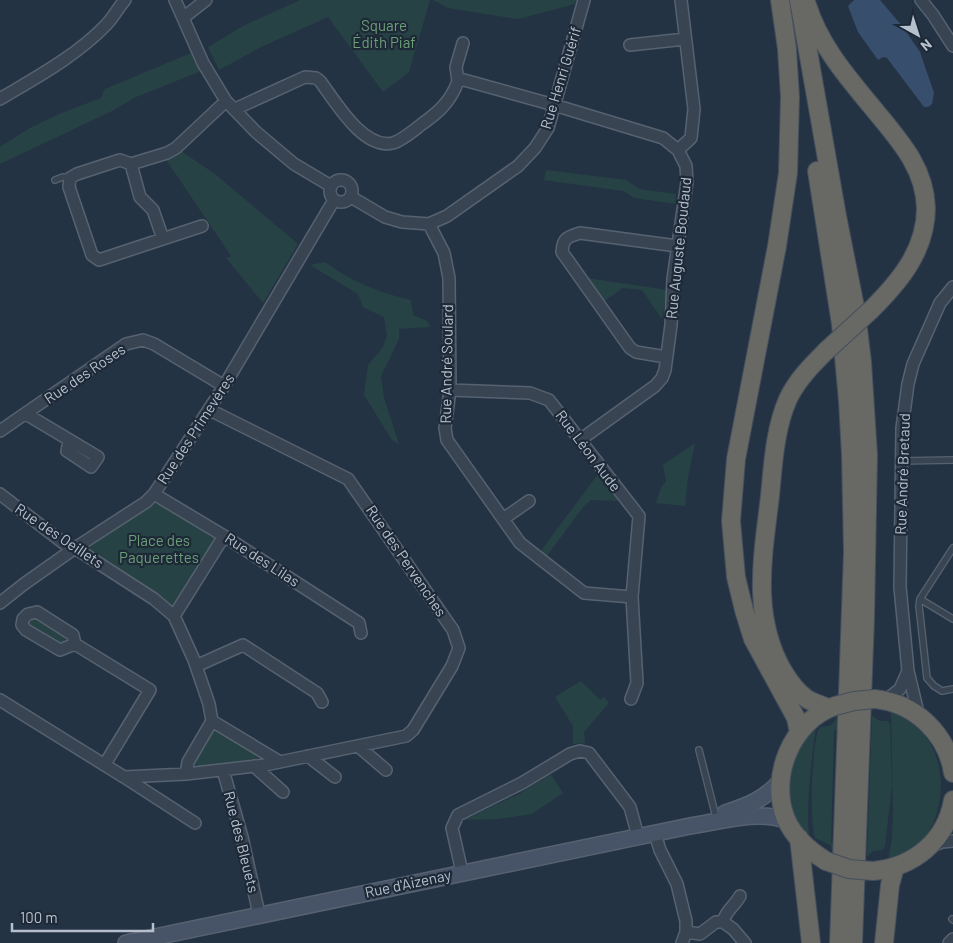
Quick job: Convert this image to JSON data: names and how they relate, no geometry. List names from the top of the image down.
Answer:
{
  "streets": {
    "main road": ["Rue d'Aizenay"],
    "street": [
      "Rue Henri Guérif",
      "Rue Auguste Boudaud",
      "Rue André Soulard",
      "Rue des Roses",
      "Rue des Primevères",
      "Rue Léon Aude",
      "Rue André Bretaud",
      "Rue des Oeillets",
      "Rue des Lilas",
      "Rue des Pervenches",
      "Rue des Bleuets"
    ]
  },
  "crossings": [
    ["Rue Henri Guérif", "Rue André Soulard"],
    ["Rue Auguste Boudaud", "Rue Léon Aude"],
    ["Rue André Soulard", "Rue Léon Aude"],
    ["Rue des Roses", "Rue des Primevères"],
    ["Rue des Primevères", "Rue des Oeillets"],
    ["Rue des Primevères", "Rue des Lilas"],
    ["Rue des Primevères", "Rue des Pervenches"],
    ["Rue des Pervenches", "Rue des Bleuets"],
    ["Rue des Bleuets", "Rue d'Aizenay"]
  ],
  "parks": ["Square Édith Piaf", "Place des Paquerettes"],
  "scale_bar": "100 m",
  "north": "bottom right"
}
